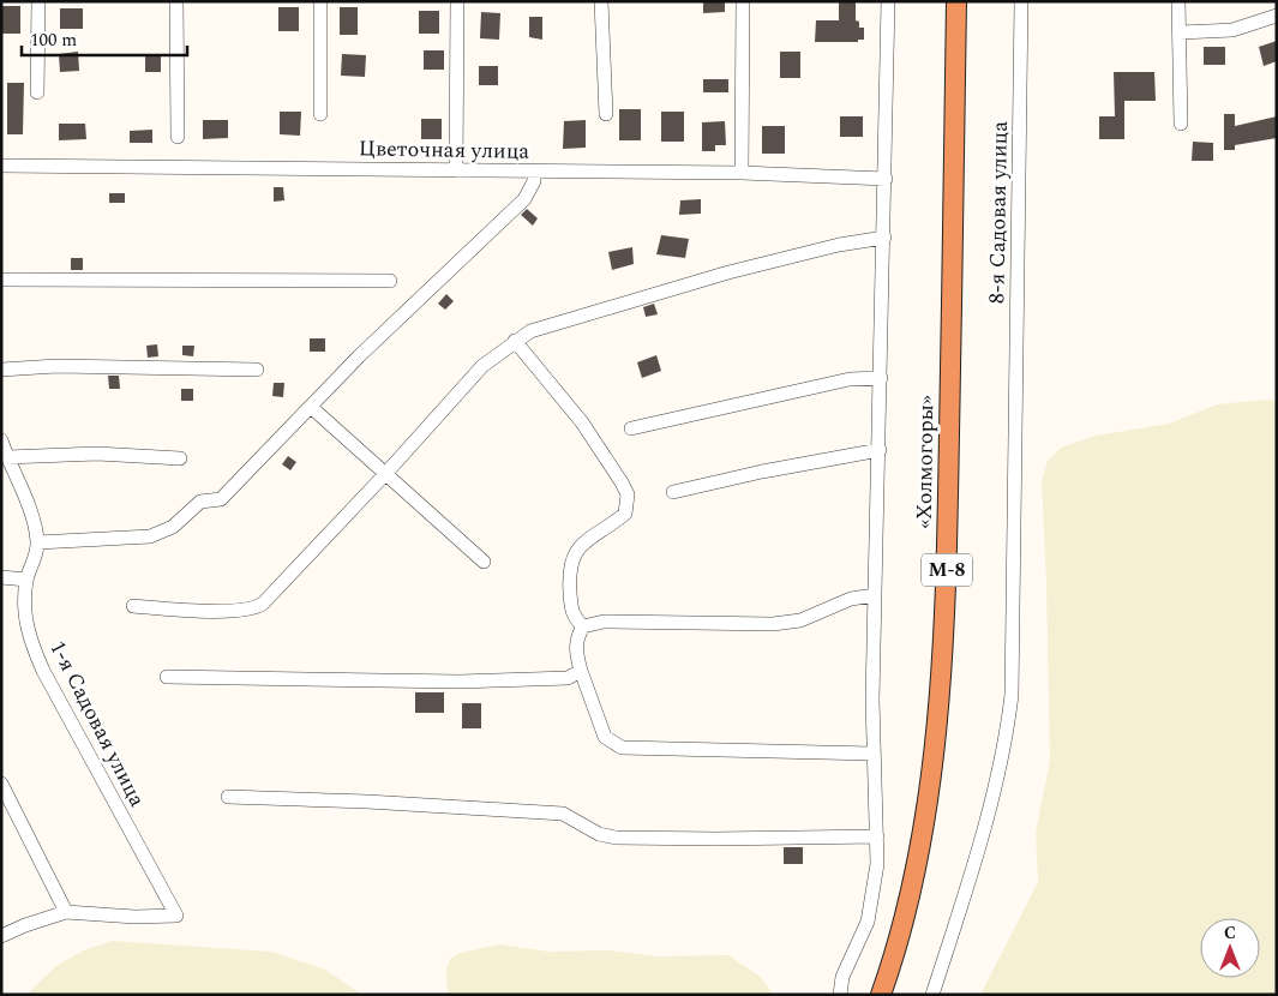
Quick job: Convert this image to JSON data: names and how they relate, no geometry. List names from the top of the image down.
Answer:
{
  "streets": {
    "highway": ["«Холмогоры»", "М-8"],
    "street": ["Цветочная улица", "8-я Садовая улица", "1-я Садовая улица"]
  },
  "scale_bar": "100 m",
  "north": "top"
}
